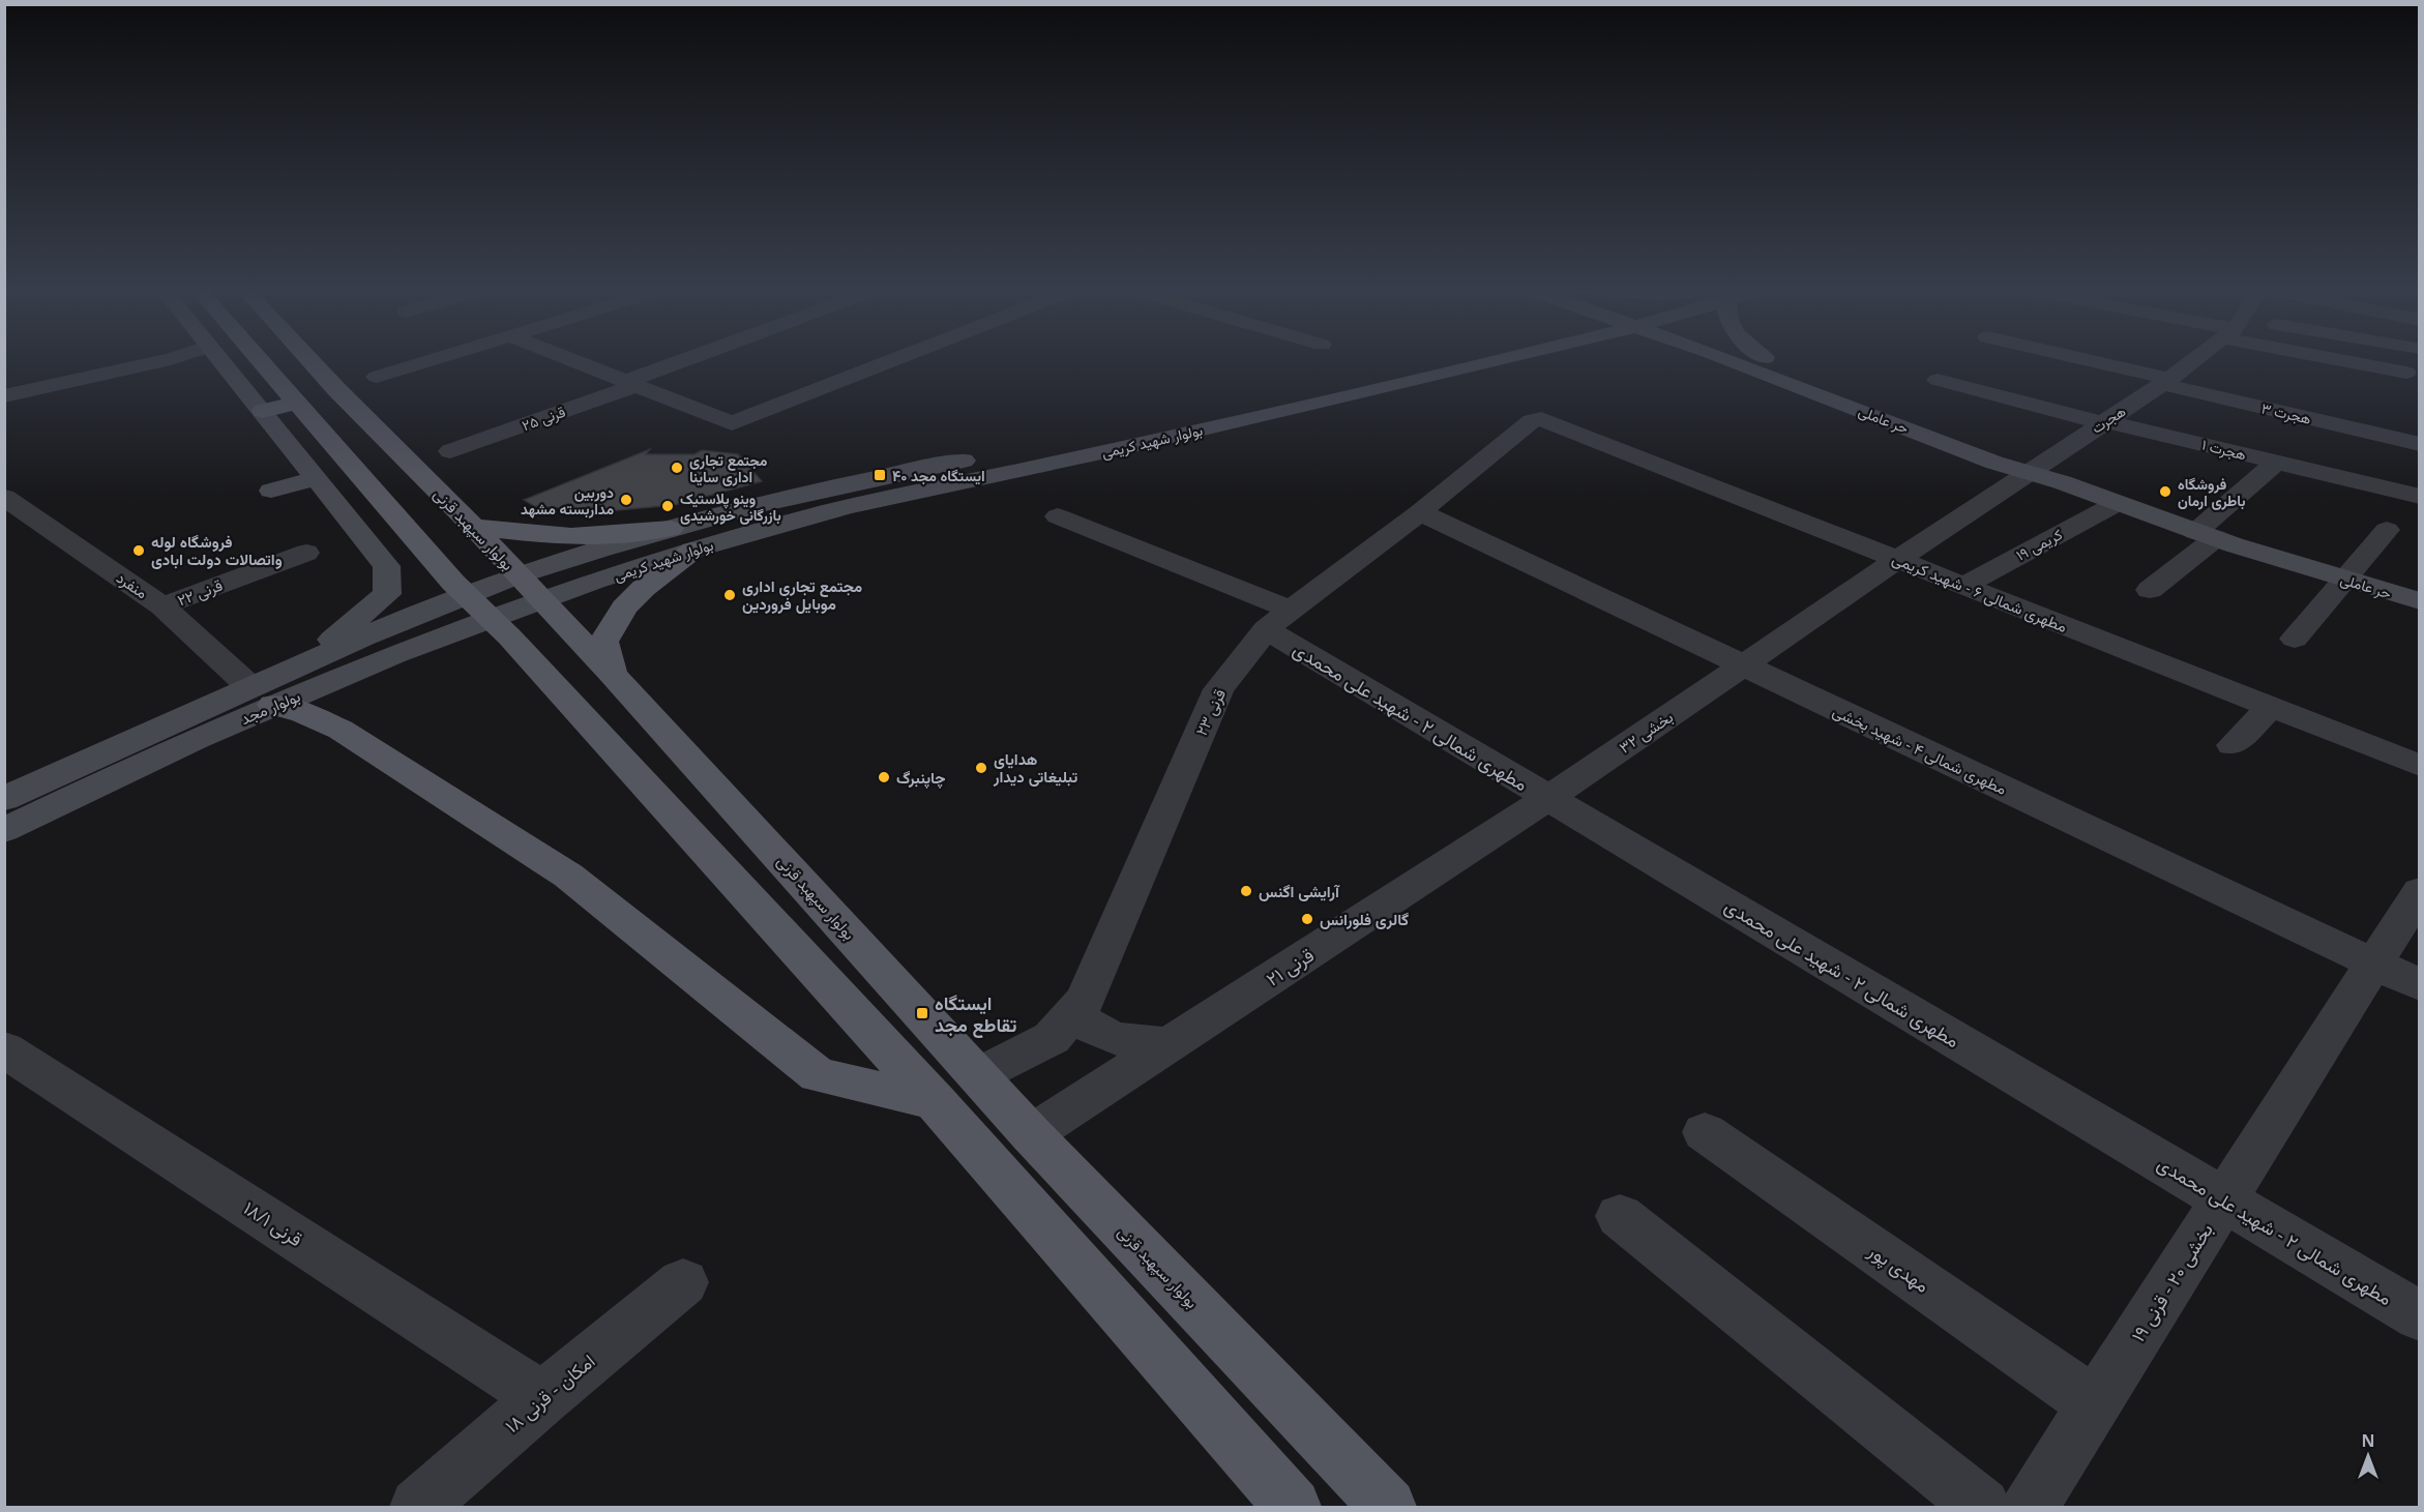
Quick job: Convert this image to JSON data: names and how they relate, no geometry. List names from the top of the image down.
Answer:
{
  "streets": {
    "main road": [
      "حر عاملی",
      "بولوار شهید کریمی",
      "بولوار سپهبد قرنی",
      "بولوار مجد"
    ],
    "street": [
      "هجرت ۳",
      "قرنی ۲۵",
      "هجرت",
      "هجرت ۱",
      "کریمی ۱۹",
      "منفرد",
      "قرنی ۲۲",
      "مطهری شمالی ۶ - شهید کریمی",
      "قرنی ۲۳",
      "مطهری شمالی ۲ - شهید علی محمدی",
      "بخشی ۳۲",
      "مطهری شمالی ۴ - شهید بخشی",
      "قرنی ۲۱",
      "قرنی ۱۸/۱",
      "مهدی پور",
      "بخشی ۲۰ - قرنی ۱۹",
      "امکان - قرنی ۱۸"
    ]
  },
  "crossings": [
    ["هجرت ۳", "هجرت"],
    ["حر عاملی", "هجرت"],
    ["حر عاملی", "کریمی ۱۹"],
    ["هجرت", "هجرت ۱"],
    ["هجرت", "مطهری شمالی ۶ - شهید کریمی"],
    ["هجرت", "بخشی ۳۲"],
    ["بولوار شهید کریمی", "بولوار سپهبد قرنی"],
    ["بولوار شهید کریمی", "بولوار مجد"],
    ["بولوار سپهبد قرنی", "بولوار مجد"],
    ["بولوار سپهبد قرنی", "قرنی ۲۳"],
    ["بولوار سپهبد قرنی", "قرنی ۲۱"],
    ["کریمی ۱۹", "مطهری شمالی ۶ - شهید کریمی"],
    ["منفرد", "قرنی ۲۲"],
    ["منفرد", "بولوار مجد"],
    ["مطهری شمالی ۶ - شهید کریمی", "قرنی ۲۳"],
    ["مطهری شمالی ۶ - شهید کریمی", "بخشی ۳۲"],
    ["قرنی ۲۳", "مطهری شمالی ۲ - شهید علی محمدی"],
    ["قرنی ۲۳", "مطهری شمالی ۴ - شهید بخشی"],
    ["مطهری شمالی ۲ - شهید علی محمدی", "بخشی ۳۲"],
    ["مطهری شمالی ۲ - شهید علی محمدی", "قرنی ۲۱"],
    ["مطهری شمالی ۲ - شهید علی محمدی", "بخشی ۲۰ - قرنی ۱۹"],
    ["بخشی ۳۲", "مطهری شمالی ۴ - شهید بخشی"],
    ["بخشی ۳۲", "قرنی ۲۱"],
    ["مطهری شمالی ۴ - شهید بخشی", "بخشی ۲۰ - قرنی ۱۹"],
    ["قرنی ۱۸/۱", "امکان - قرنی ۱۸"],
    ["مهدی پور", "بخشی ۲۰ - قرنی ۱۹"]
  ],
  "places": {
    "other": [
      "مجتمع تجاری اداری ساینا",
      "فروشگاه باطری ارمان",
      "دوربین مداربسته مشهد",
      "وینو پلاستیک بازرگانی خورشیدی",
      "فروشگاه لوله واتصالات دولت ابادی",
      "مجتمع تجاری اداری موبایل فروردین",
      "هدایای تبلیغاتی دیدار",
      "چاپنبرگ",
      "آرایشی اگنس",
      "گالری فلورانس"
    ],
    "transit": ["ایستگاه مجد ۴۰", "ایستگاه تقاطع مجد"]
  },
  "north": "top"
}
